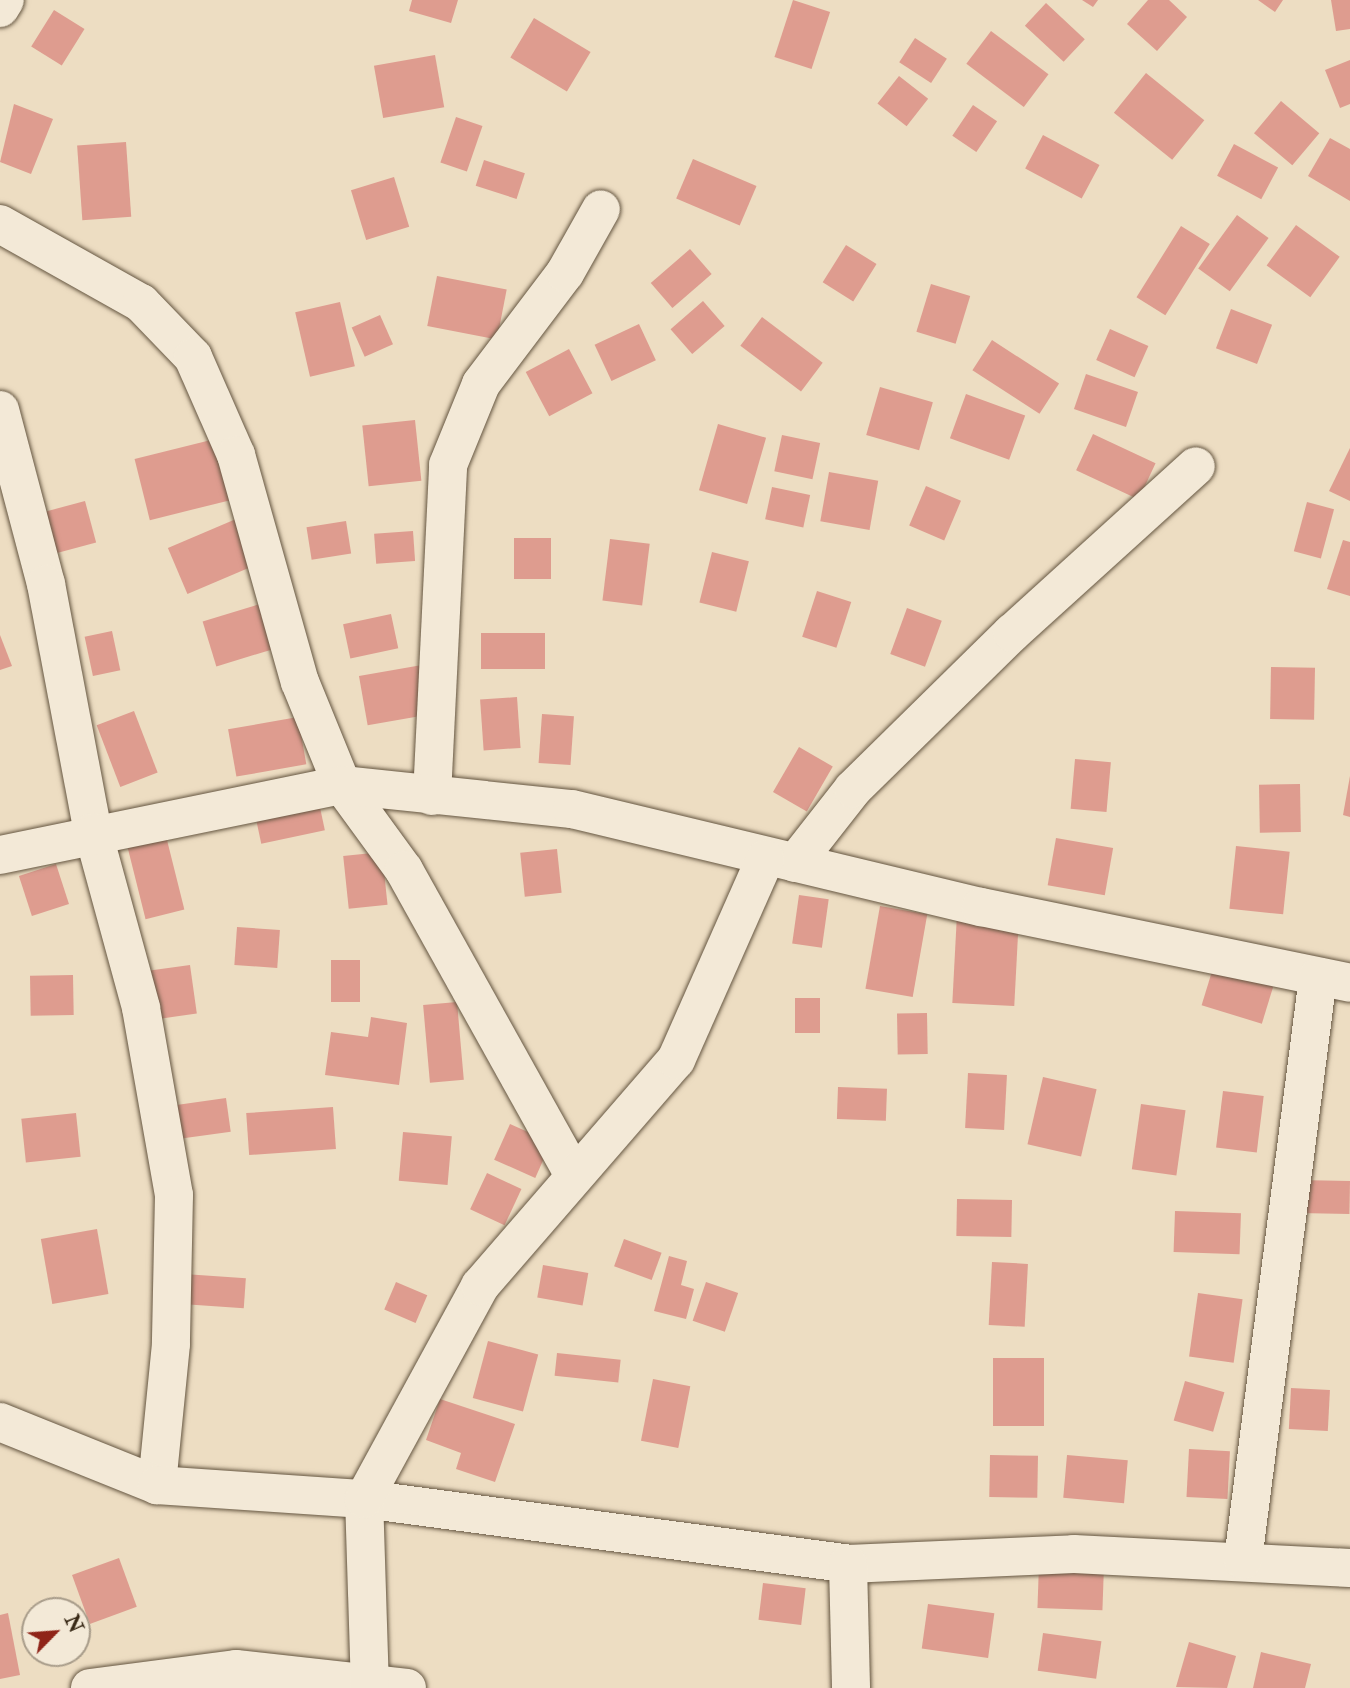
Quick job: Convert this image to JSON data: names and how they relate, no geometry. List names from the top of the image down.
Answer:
{
  "north": "top right"
}
